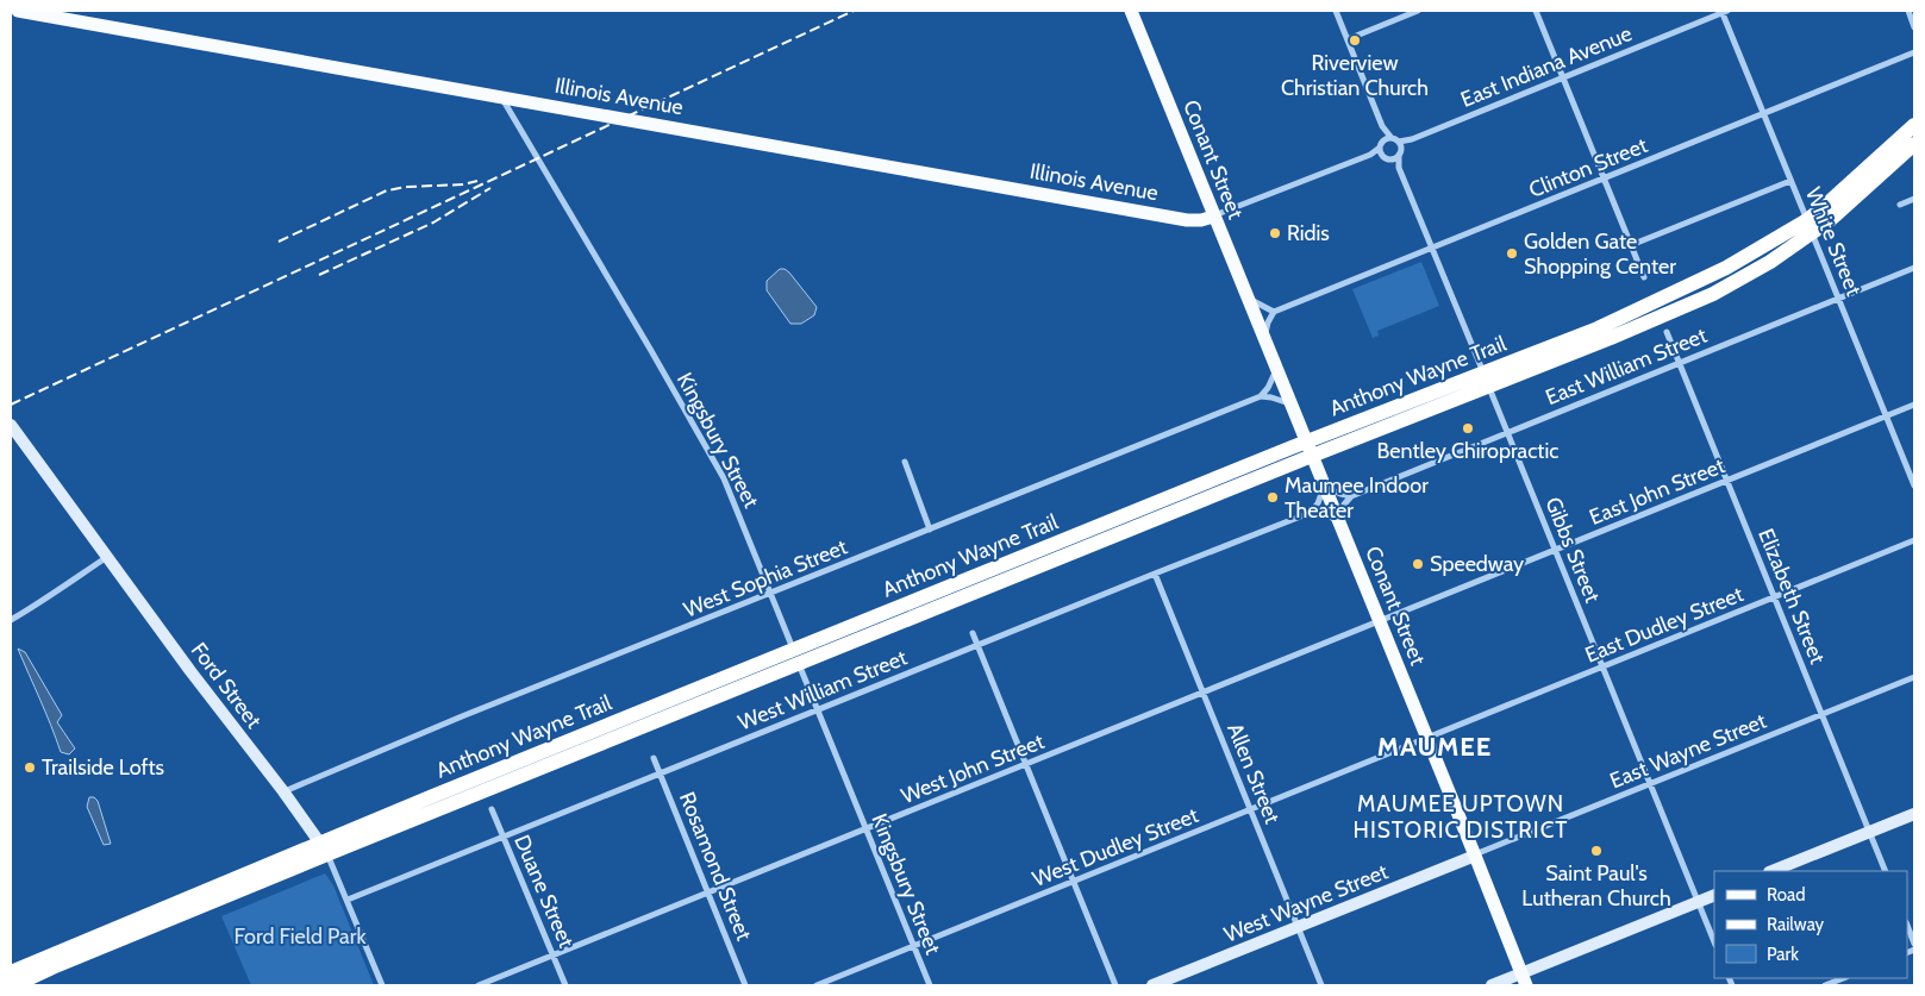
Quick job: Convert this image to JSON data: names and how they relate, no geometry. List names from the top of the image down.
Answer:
{
  "streets": {
    "highway": ["Anthony Wayne Trail"],
    "main road": ["Illinois Avenue", "Conant Street"],
    "street": [
      "East Indiana Avenue",
      "Clinton Street",
      "White Street",
      "East William Street",
      "Kingsbury Street",
      "East John Street",
      "Gibbs Street",
      "West Sophia Street",
      "Elizabeth Street",
      "East Dudley Street",
      "Ford Street",
      "West William Street",
      "East Wayne Street",
      "West John Street",
      "Allen Street",
      "West Dudley Street",
      "Rosamond Street",
      "Duane Street",
      "West Wayne Street"
    ]
  },
  "crossings": [
    ["East Indiana Avenue", "White Street"],
    ["East Indiana Avenue", "Gibbs Street"],
    ["Illinois Avenue", "Conant Street"],
    ["Illinois Avenue", "Kingsbury Street"],
    ["Conant Street", "Anthony Wayne Trail"],
    ["Conant Street", "East John Street"],
    ["Conant Street", "East Dudley Street"],
    ["Conant Street", "East Wayne Street"],
    ["Conant Street", "West John Street"],
    ["Conant Street", "West Dudley Street"],
    ["Conant Street", "West Wayne Street"],
    ["Clinton Street", "White Street"],
    ["Clinton Street", "Gibbs Street"],
    ["White Street", "East William Street"],
    ["White Street", "Anthony Wayne Trail"],
    ["White Street", "East John Street"],
    ["East William Street", "Gibbs Street"],
    ["East William Street", "Elizabeth Street"],
    ["Anthony Wayne Trail", "Kingsbury Street"],
    ["Anthony Wayne Trail", "Gibbs Street"],
    ["Anthony Wayne Trail", "Ford Street"],
    ["Kingsbury Street", "West Sophia Street"],
    ["Kingsbury Street", "West William Street"],
    ["Kingsbury Street", "West John Street"],
    ["Kingsbury Street", "West Dudley Street"],
    ["East John Street", "Gibbs Street"],
    ["East John Street", "Elizabeth Street"],
    ["East John Street", "West John Street"],
    ["Gibbs Street", "East Dudley Street"],
    ["Gibbs Street", "East Wayne Street"],
    ["West Sophia Street", "Ford Street"],
    ["Elizabeth Street", "East Dudley Street"],
    ["Elizabeth Street", "East Wayne Street"],
    ["East Dudley Street", "West Dudley Street"],
    ["Ford Street", "West William Street"],
    ["West William Street", "Allen Street"],
    ["West William Street", "Rosamond Street"],
    ["West William Street", "Duane Street"],
    ["East Wayne Street", "West Wayne Street"],
    ["West John Street", "Allen Street"],
    ["West John Street", "Rosamond Street"],
    ["West John Street", "Duane Street"],
    ["Allen Street", "West Dudley Street"],
    ["Allen Street", "West Wayne Street"]
  ],
  "districts": ["MAUMEE", "MAUMEE UPTOWN HISTORIC DISTRICT"],
  "parks": ["Ford Field Park"],
  "places": [
    "Riverview Christian Church",
    "Ridis",
    "Golden Gate Shopping Center",
    "Bentley Chiropractic",
    "Maumee Indoor Theater",
    "Speedway",
    "Trailside Lofts",
    "Saint Paul's Lutheran Church"
  ],
  "legend": ["Road", "Railway", "Park"]
}
